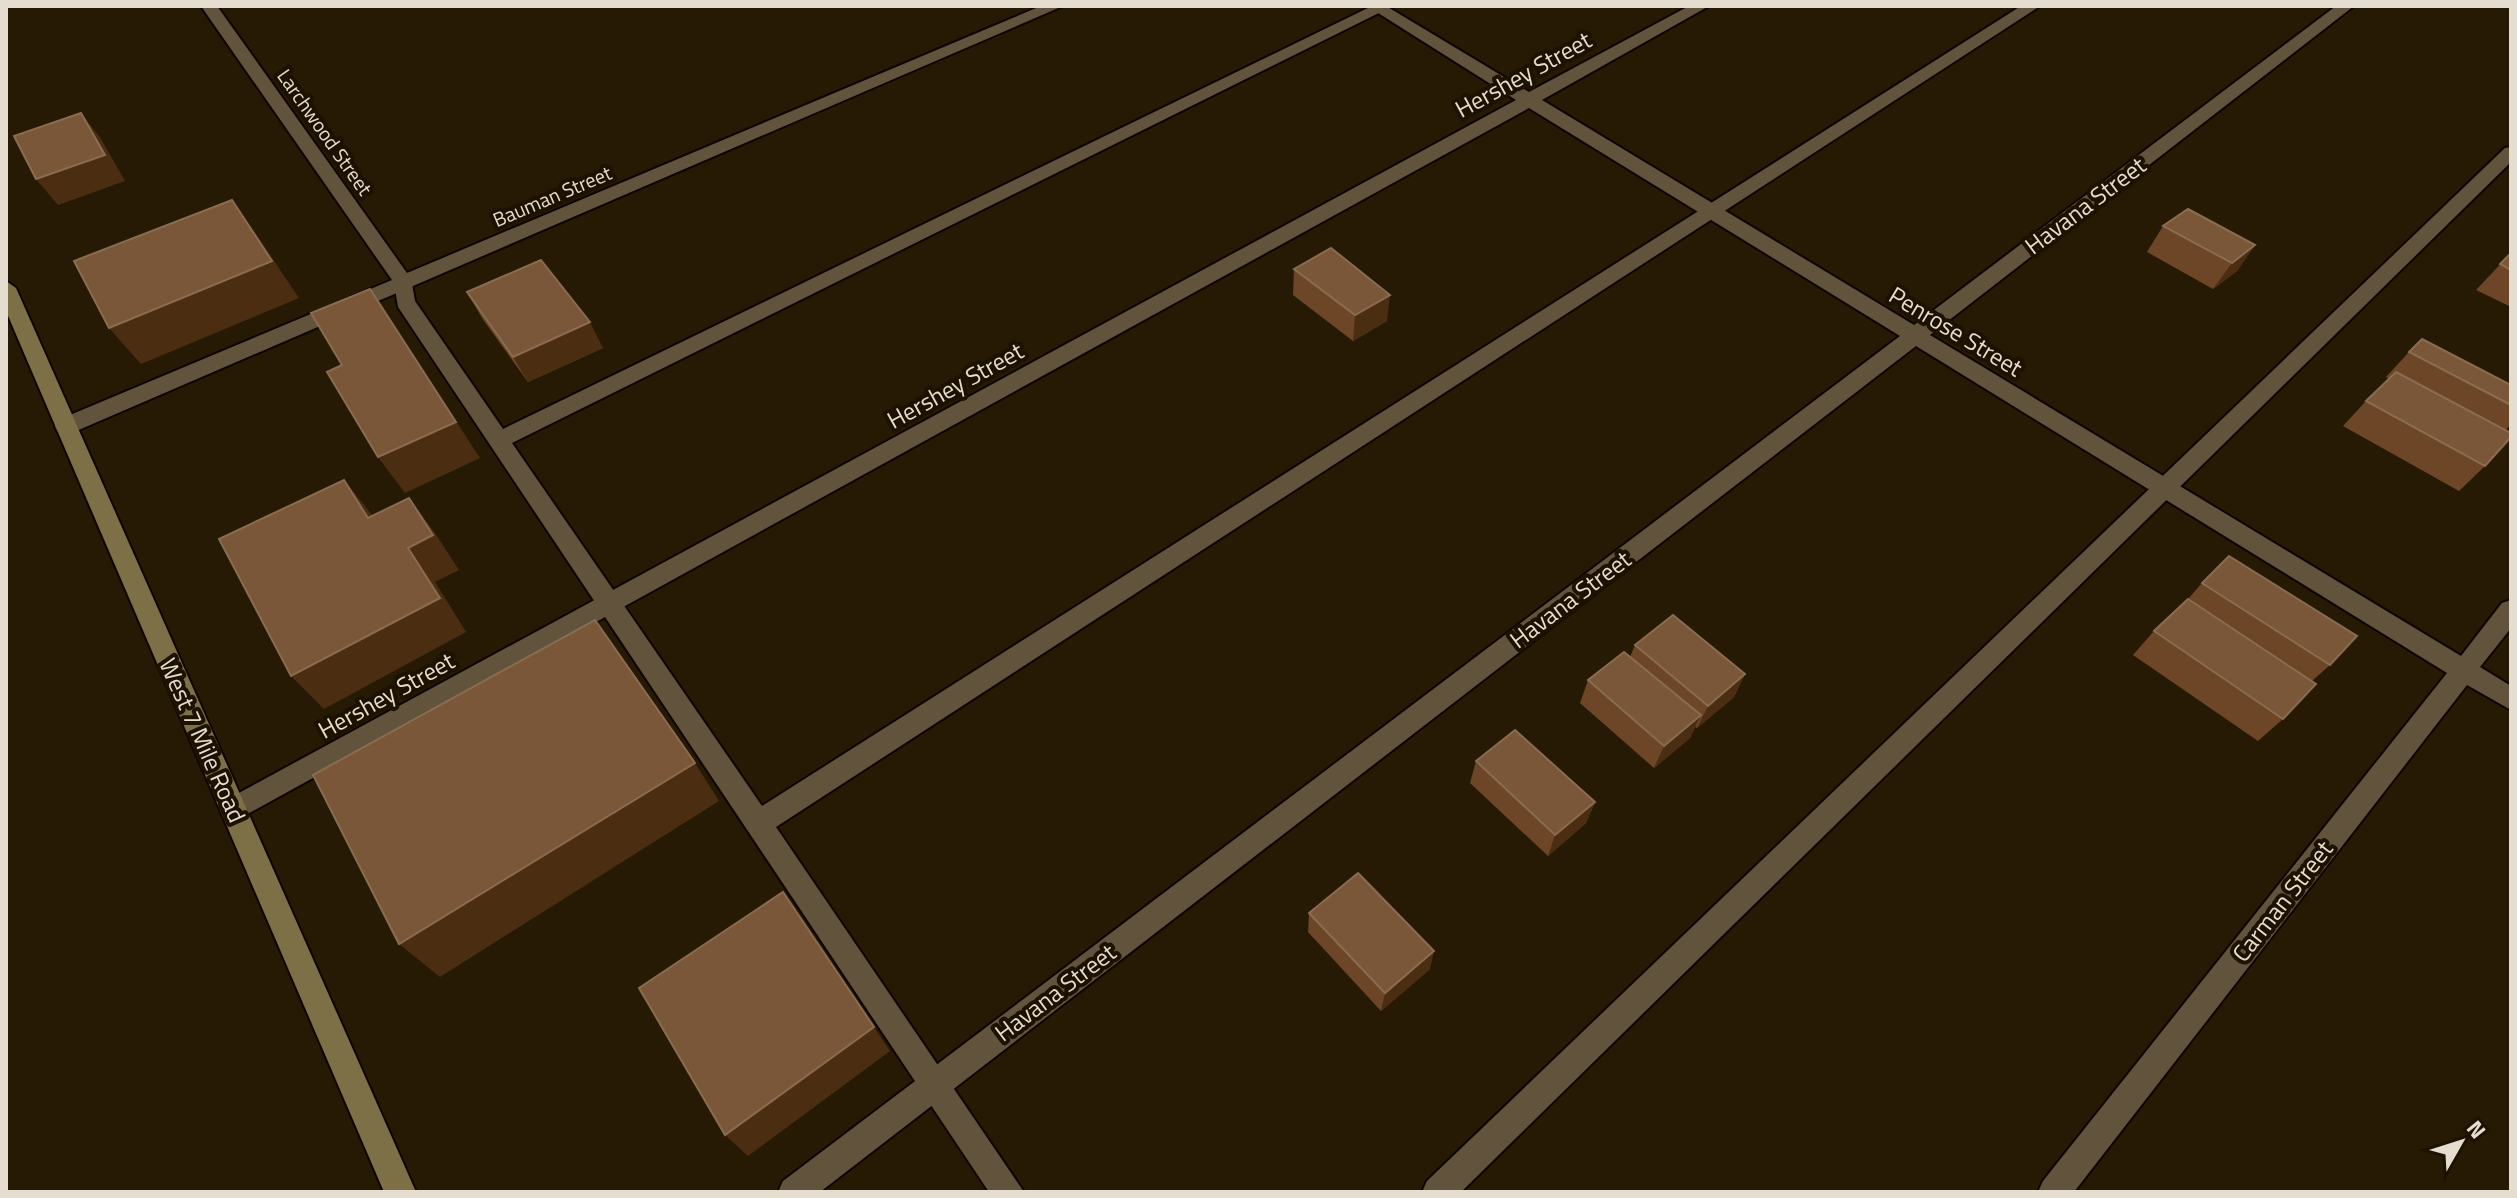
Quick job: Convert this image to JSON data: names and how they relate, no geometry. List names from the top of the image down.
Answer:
{
  "streets": {
    "main road": ["West 7 Mile Road"],
    "street": [
      "Hershey Street",
      "Larchwood Street",
      "Bauman Street",
      "Havana Street",
      "Penrose Street",
      "Carman Street"
    ]
  },
  "crossings": [
    ["Hershey Street", "Larchwood Street"],
    ["Hershey Street", "Penrose Street"],
    ["Hershey Street", "West 7 Mile Road"],
    ["Larchwood Street", "Bauman Street"],
    ["Larchwood Street", "Havana Street"],
    ["Bauman Street", "West 7 Mile Road"],
    ["Havana Street", "Penrose Street"],
    ["Penrose Street", "Carman Street"]
  ],
  "north": "top right"
}
